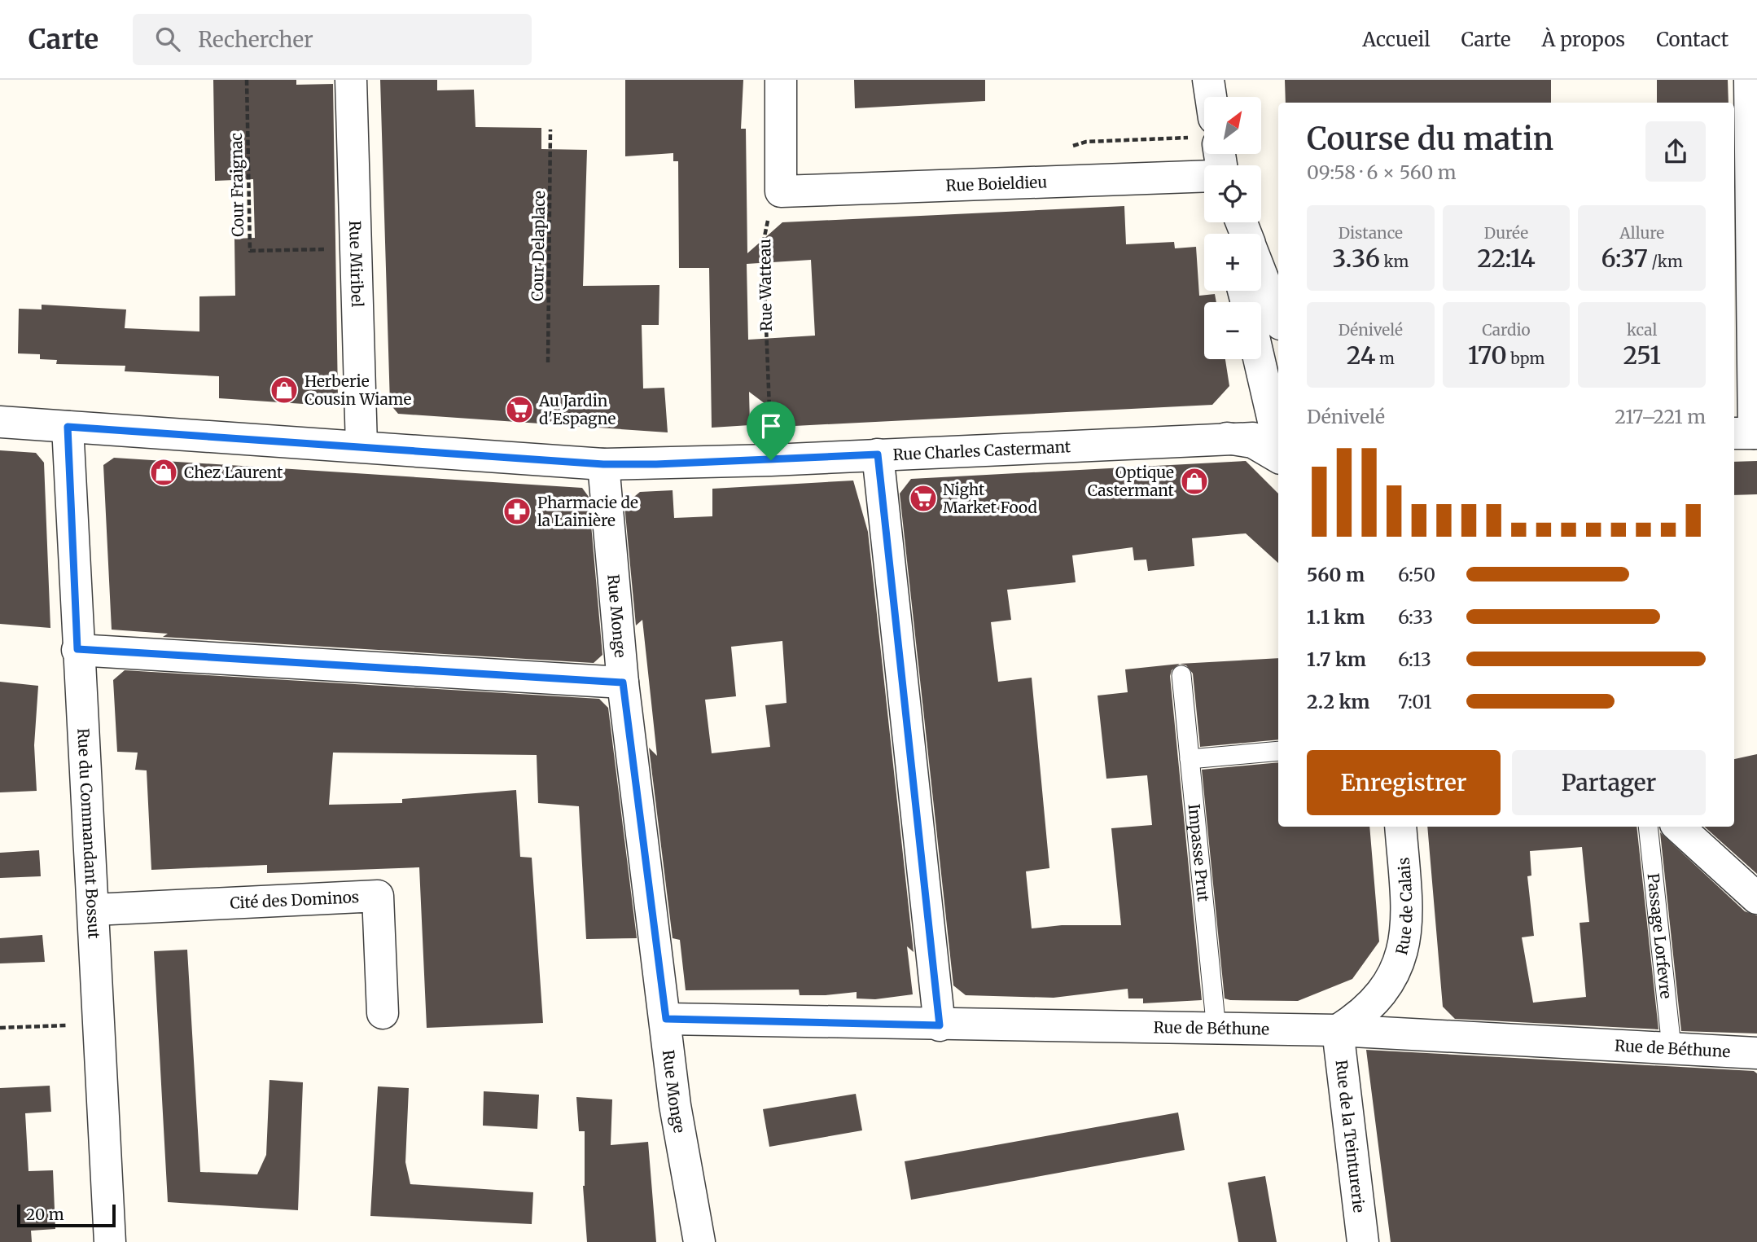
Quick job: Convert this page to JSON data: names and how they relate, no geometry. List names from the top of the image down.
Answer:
{
  "streets": {
    "street": [
      "Rue Boieldieu",
      "Rue Miribel",
      "Rue Charles Castermant",
      "Rue Monge",
      "Rue du Commandant Bossut",
      "Cité des Dominos",
      "Rue de Calais",
      "Rue de Béthune",
      "Rue de la Teinturerie"
    ],
    "lane": ["Impasse Prut", "Passage Lorfevre"],
    "path": ["Cour Fraignac", "Cour Delaplace", "Rue Watteau"]
  },
  "crossings": [
    ["Rue Boieldieu", "Rue Watteau"],
    ["Cour Fraignac", "Rue Miribel"],
    ["Rue Miribel", "Rue Charles Castermant"],
    ["Rue Watteau", "Rue Charles Castermant"],
    ["Rue Charles Castermant", "Rue Monge"],
    ["Rue Charles Castermant", "Rue du Commandant Bossut"],
    ["Rue Monge", "Rue de Béthune"],
    ["Rue du Commandant Bossut", "Cité des Dominos"],
    ["Impasse Prut", "Rue de Béthune"],
    ["Rue de Calais", "Rue de Béthune"],
    ["Rue de Calais", "Rue de la Teinturerie"],
    ["Passage Lorfevre", "Rue de Béthune"],
    ["Rue de Béthune", "Rue de la Teinturerie"]
  ],
  "places": {
    "shop": ["Herberie Cousin Wiame", "Chez Laurent", "Optique Castermant"],
    "supermarket": ["Au Jardin d'Espagne", "Night Market Food"],
    "pharmacy": ["Pharmacie de la Lainière"]
  },
  "scale_bar": "20 m",
  "north": "top right",
  "page": {
    "header": "Carte",
    "search": "Rechercher",
    "nav": [
      "Accueil",
      "Carte",
      "À propos",
      "Contact"
    ],
    "map_buttons": ["+", "−"],
    "heading": ["Course du matin", "09:58 · 6 × 560 m"],
    "stats": [
      ["Distance", "3.36 km"],
      ["Durée", "22:14"],
      ["Allure", "6:37 /km"],
      ["Dénivelé", "24 m"],
      ["Cardio", "170 bpm"],
      ["kcal", "251"]
    ],
    "chart": ["Dénivelé", "217–221 m"],
    "list": [
      {
        "name": "560 m",
        "note": "6:50"
      },
      {
        "name": "1.1 km",
        "note": "6:33"
      },
      {
        "name": "1.7 km",
        "note": "6:13"
      },
      {
        "name": "2.2 km",
        "note": "7:01"
      }
    ],
    "buttons": ["Enregistrer", "Partager"],
    "scale": "20 m"
  }
}
